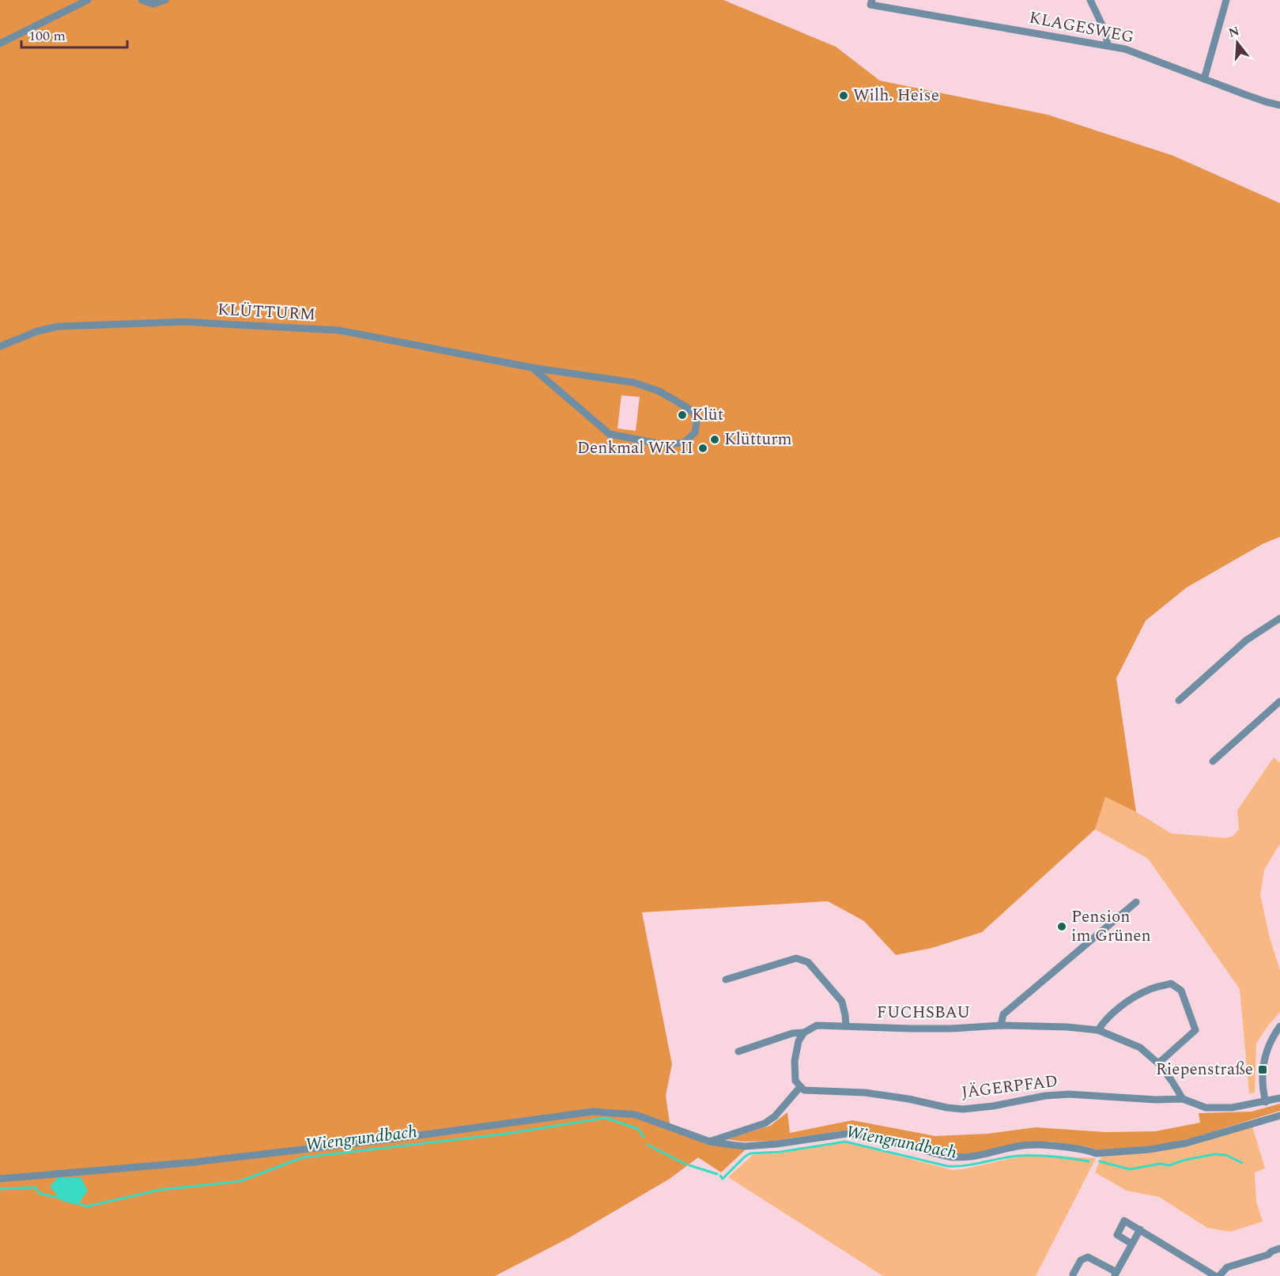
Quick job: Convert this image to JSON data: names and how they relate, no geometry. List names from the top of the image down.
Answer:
{
  "streets": {
    "street": [
      "KLAGESWEG",
      "KLÜTTURM",
      "FUCHSBAU",
      "JÄGERPFAD"
    ]
  },
  "crossings": [
    ["FUCHSBAU", "JÄGERPFAD"]
  ],
  "water": ["Wiengrundbach"],
  "places": {
    "other": [
      "Wilh. Heise",
      "Klüt",
      "Klütturm",
      "Denkmal WK II",
      "Pension im Grünen"
    ],
    "transit": ["Riepenstraße"]
  },
  "scale_bar": "100 m",
  "north": "top"
}
